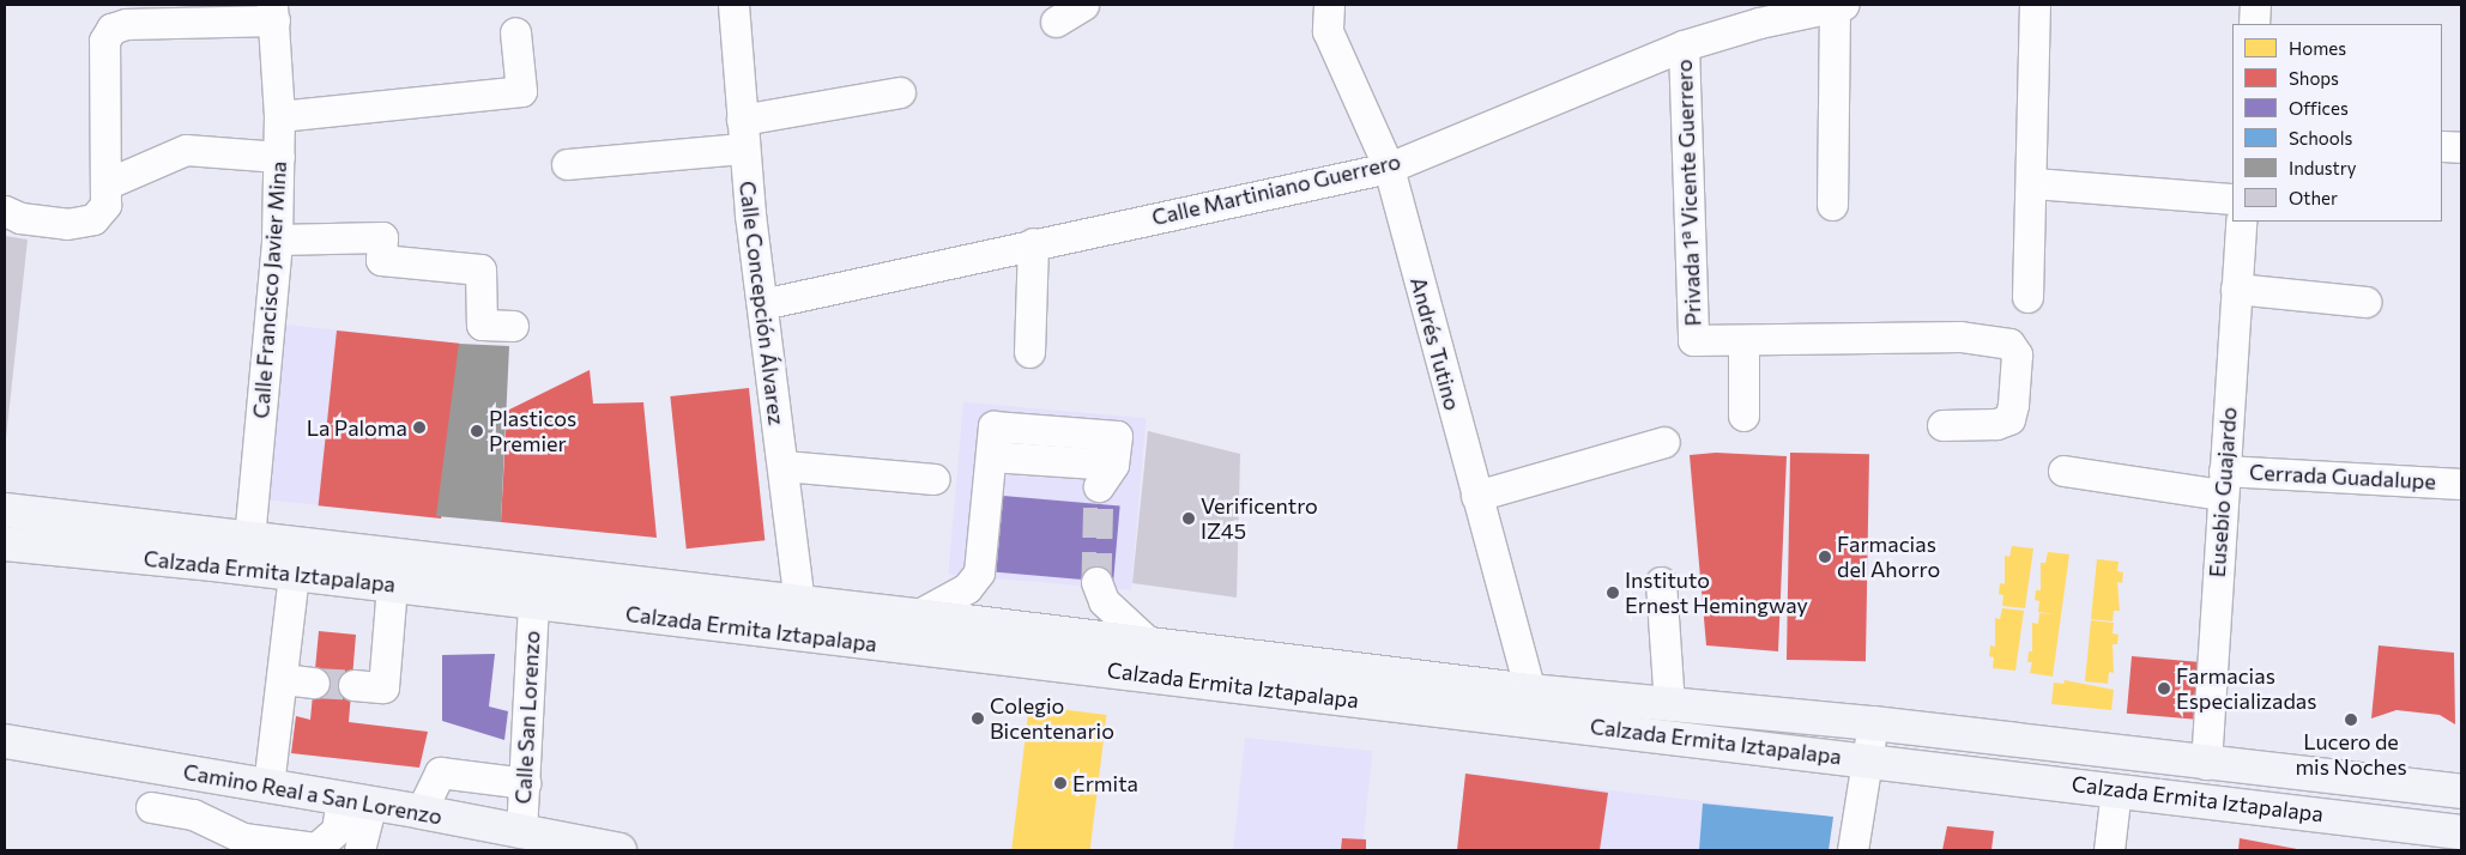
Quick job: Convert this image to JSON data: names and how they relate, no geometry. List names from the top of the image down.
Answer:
{
  "streets": {
    "main road": ["Calzada Ermita Iztapalapa", "Camino Real a San Lorenzo"],
    "street": [
      "Calle Martiniano Guerrero",
      "Privada 1ª Vicente Guerrero",
      "Calle Francisco Javier Mina",
      "Calle Concepción Álvarez",
      "Andrés Tutino",
      "Cerrada Guadalupe",
      "Eusebio Guajardo",
      "Calle San Lorenzo"
    ]
  },
  "crossings": [
    ["Calle Martiniano Guerrero", "Privada 1ª Vicente Guerrero"],
    ["Calle Martiniano Guerrero", "Calle Concepción Álvarez"],
    ["Calle Martiniano Guerrero", "Andrés Tutino"],
    ["Calle Francisco Javier Mina", "Calzada Ermita Iztapalapa"],
    ["Calle Concepción Álvarez", "Calzada Ermita Iztapalapa"],
    ["Andrés Tutino", "Calzada Ermita Iztapalapa"],
    ["Cerrada Guadalupe", "Eusebio Guajardo"],
    ["Eusebio Guajardo", "Calzada Ermita Iztapalapa"],
    ["Calzada Ermita Iztapalapa", "Calle San Lorenzo"],
    ["Calle San Lorenzo", "Camino Real a San Lorenzo"]
  ],
  "places": [
    "La Paloma",
    "Plasticos Premier",
    "Verificentro IZ45",
    "Farmacias del Ahorro",
    "Instituto Ernest Hemingway",
    "Farmacias Especializadas",
    "Colegio Bicentenario",
    "Lucero de mis Noches",
    "Ermita"
  ],
  "legend": [
    "Homes",
    "Shops",
    "Offices",
    "Schools",
    "Industry",
    "Other"
  ]
}
